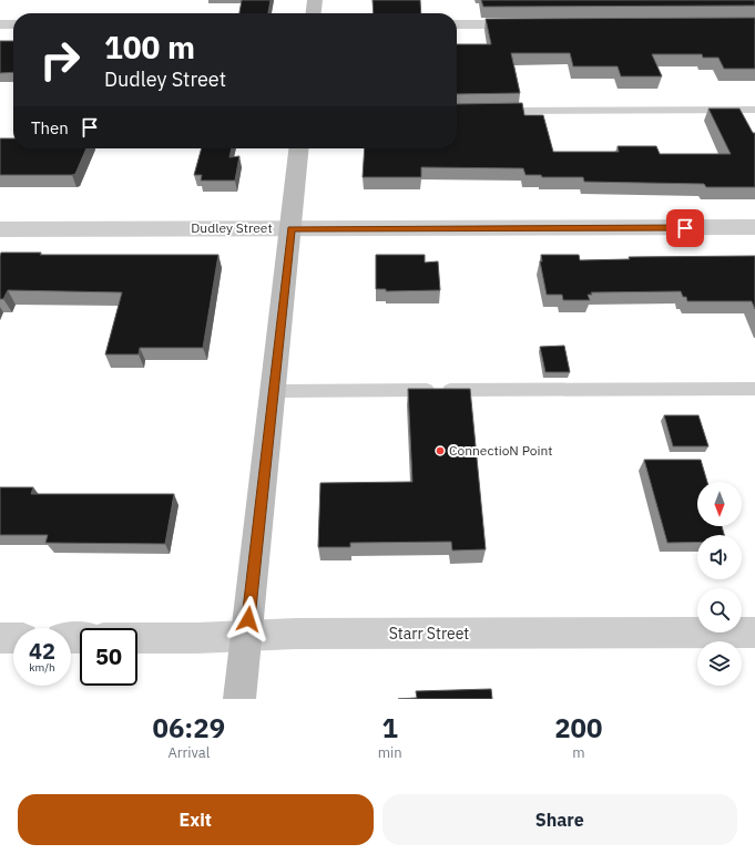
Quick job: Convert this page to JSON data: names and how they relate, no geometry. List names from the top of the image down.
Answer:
{
  "streets": {
    "street": ["Dudley Street", "Starr Street"]
  },
  "places": ["ConnectioN Point"],
  "north": "bottom",
  "page": {
    "turn": ["100 m", "Dudley Street"],
    "then": "Then",
    "speed": "42 km/h",
    "limit": "50",
    "eta": [
      "06:29",
      "Arrival",
      "1",
      "min",
      "200",
      "m"
    ],
    "buttons": ["Exit", "Share"]
  }
}
